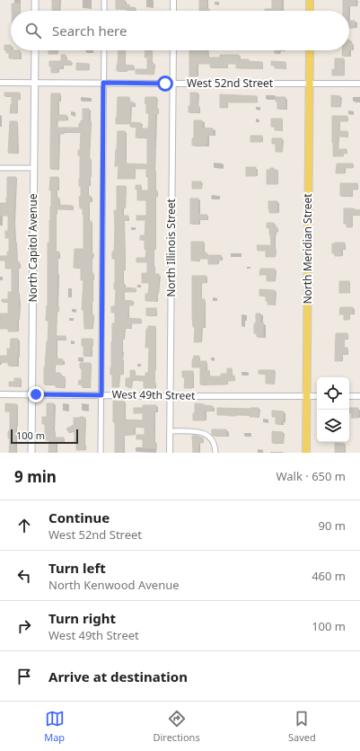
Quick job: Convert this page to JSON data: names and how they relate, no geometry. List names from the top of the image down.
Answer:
{
  "streets": {
    "main road": ["North Capitol Avenue", "North Meridian Street"],
    "street": ["West 52nd Street", "North Illinois Street", "West 49th Street"]
  },
  "crossings": [
    ["West 52nd Street", "North Capitol Avenue"],
    ["West 52nd Street", "North Illinois Street"],
    ["West 52nd Street", "North Meridian Street"],
    ["North Capitol Avenue", "West 49th Street"],
    ["North Illinois Street", "West 49th Street"],
    ["North Meridian Street", "West 49th Street"]
  ],
  "scale_bar": "100 m",
  "page": {
    "search": "Search here",
    "scale": "100 m",
    "heading": ["9 min", "Walk · 650 m"],
    "list": [
      ["Continue", "West 52nd Street", "90 m"],
      ["Turn left", "North Kenwood Avenue", "460 m"],
      ["Turn right", "West 49th Street", "100 m"],
      "Arrive at destination"
    ],
    "nav": ["Map", "Directions", "Saved"]
  }
}
